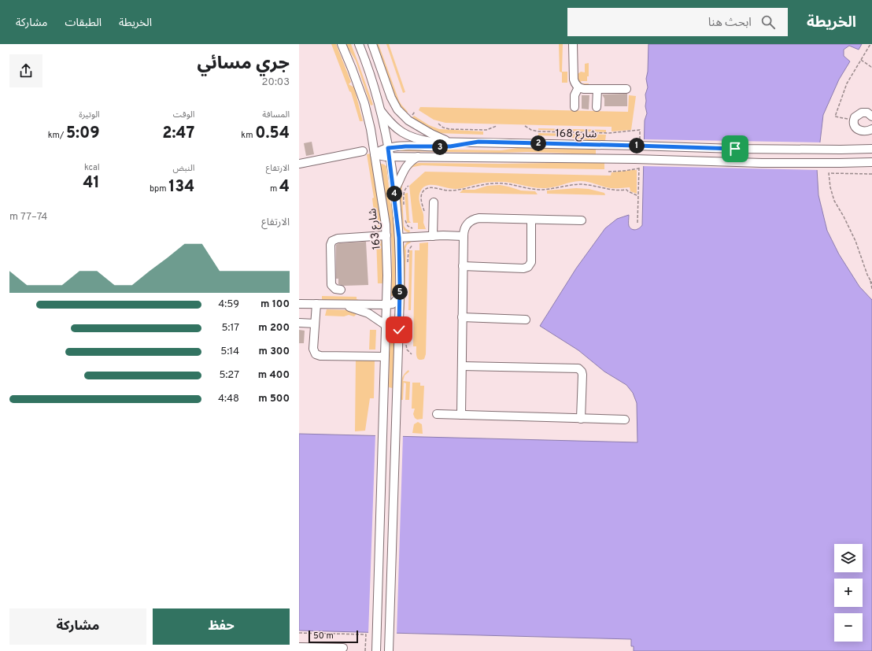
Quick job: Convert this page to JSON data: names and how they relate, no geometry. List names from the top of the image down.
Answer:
{
  "streets": {
    "street": ["شارع 168", "شارع 163"]
  },
  "crossings": [
    ["شارع 168", "شارع 163"]
  ],
  "scale_bar": "50 m",
  "page": {
    "header": "الخريطة",
    "search": "ابحث هنا",
    "nav": ["الخريطة", "الطبقات", "مشاركة"],
    "heading": ["جري مسائي", "20:03"],
    "stats": [
      ["المسافة", "0.54 km"],
      ["الوقت", "2:47"],
      ["الوتيرة", "5:09 /km"],
      ["الارتفاع", "4 m"],
      ["النبض", "134 bpm"],
      ["kcal", "41"]
    ],
    "pins": [
      "2",
      "1",
      "3",
      "4",
      "5"
    ],
    "chart": ["الارتفاع", "74–77 m"],
    "list": [
      {
        "name": "100 m",
        "note": "4:59"
      },
      {
        "name": "200 m",
        "note": "5:17"
      },
      {
        "name": "300 m",
        "note": "5:14"
      },
      {
        "name": "400 m",
        "note": "5:27"
      },
      {
        "name": "500 m",
        "note": "4:48"
      }
    ],
    "map_buttons": ["+", "−"],
    "buttons": ["حفظ", "مشاركة"],
    "scale": "50 m"
  }
}
